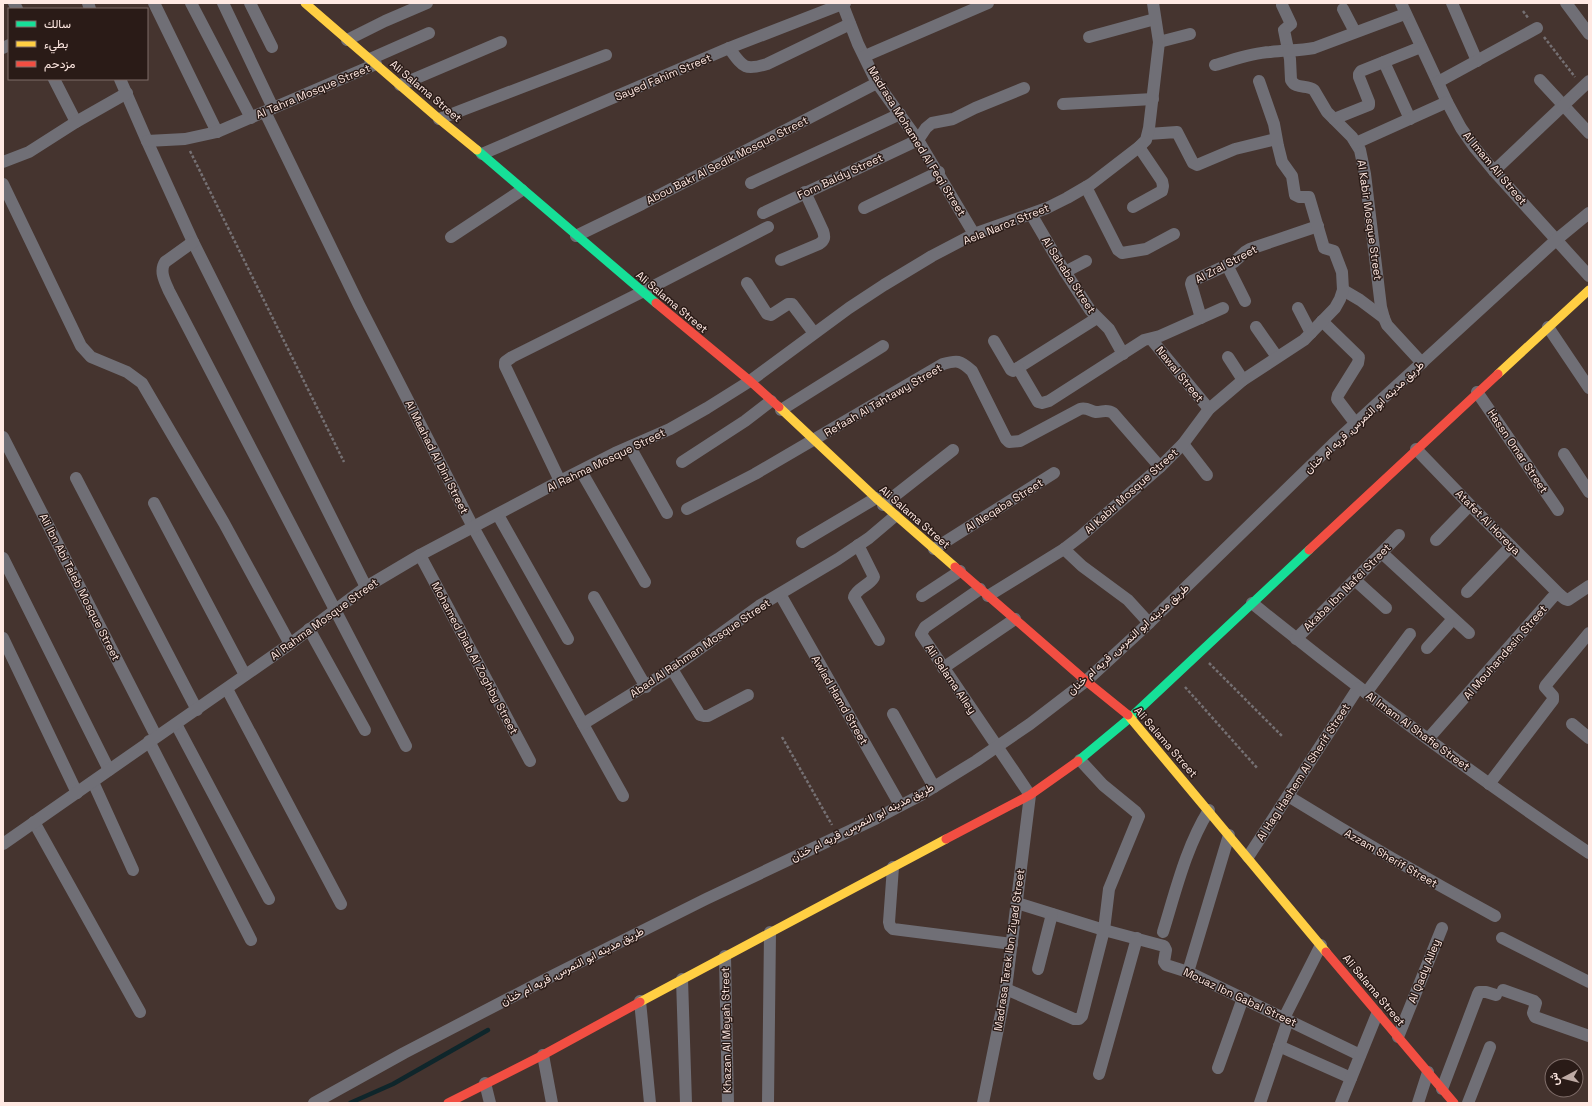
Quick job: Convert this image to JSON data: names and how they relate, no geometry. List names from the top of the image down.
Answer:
{
  "streets": {
    "street": [
      "Sayed Fahim Street",
      "Al Tahra Mosque Street",
      "Ali Salama Street",
      "Madrasa Mohamed Al Feqi Street",
      "Abou Bakr Al Sedik Mosque Street",
      "Al Imam Ali Street",
      "Forn Baldy Street",
      "Al Kabir Mosque Street",
      "Aela Naroz Street",
      "Al Zral Street",
      "Al Sahaba Street",
      "Nawal Street",
      "Refaah Al Tahtawy Street",
      "طريق مدينه ابو النمرس, قريه ام خنان",
      "Hassn Omar Street",
      "Al Maahad Al Dini Street",
      "Al Rahma Mosque Street",
      "Al Neqaba Street",
      "Atafet Al Horeya",
      "Ali Ibn Abi Taleb Mosque Street",
      "Akaba Ibn Nafei Street",
      "Abad Al Rahman Mosque Street",
      "Al Mouhandesin Street",
      "Mohamed Diab Al Zoghby Street",
      "Ali Salama Alley",
      "Awlad Hamd Street",
      "Al Imam Al Shafie Street",
      "Al Hag Hashem Al Sherif Street",
      "Azzam Sherif Street",
      "Madrasa Tarek Ibn Ziyad Street",
      "Al Qady Alley",
      "Mouaz Ibn Gabal Street",
      "Khazan Al Meyah Street"
    ]
  },
  "crossings": [
    ["Sayed Fahim Street", "Ali Salama Street"],
    ["Sayed Fahim Street", "Madrasa Mohamed Al Feqi Street"],
    ["Al Tahra Mosque Street", "Ali Salama Street"],
    ["Al Tahra Mosque Street", "Al Maahad Al Dini Street"],
    ["Ali Salama Street", "Abou Bakr Al Sedik Mosque Street"],
    ["Ali Salama Street", "Al Kabir Mosque Street"],
    ["Ali Salama Street", "Aela Naroz Street"],
    ["Ali Salama Street", "Refaah Al Tahtawy Street"],
    ["Ali Salama Street", "طريق مدينه ابو النمرس, قريه ام خنان"],
    ["Ali Salama Street", "Al Rahma Mosque Street"],
    ["Ali Salama Street", "Al Neqaba Street"],
    ["Ali Salama Street", "Abad Al Rahman Mosque Street"],
    ["Ali Salama Street", "Ali Salama Alley"],
    ["Ali Salama Street", "Al Hag Hashem Al Sherif Street"],
    ["Ali Salama Street", "Al Qady Alley"],
    ["Madrasa Mohamed Al Feqi Street", "Abou Bakr Al Sedik Mosque Street"],
    ["Madrasa Mohamed Al Feqi Street", "Forn Baldy Street"],
    ["Madrasa Mohamed Al Feqi Street", "Aela Naroz Street"],
    ["Al Imam Ali Street", "طريق مدينه ابو النمرس, قريه ام خنان"],
    ["Al Kabir Mosque Street", "Al Zral Street"],
    ["Al Kabir Mosque Street", "Nawal Street"],
    ["Al Kabir Mosque Street", "Refaah Al Tahtawy Street"],
    ["Al Kabir Mosque Street", "طريق مدينه ابو النمرس, قريه ام خنان"],
    ["Al Kabir Mosque Street", "Ali Salama Alley"],
    ["Aela Naroz Street", "Al Sahaba Street"],
    ["Aela Naroz Street", "Al Rahma Mosque Street"],
    ["طريق مدينه ابو النمرس, قريه ام خنان", "Ali Salama Alley"],
    ["طريق مدينه ابو النمرس, قريه ام خنان", "Awlad Hamd Street"],
    ["Al Maahad Al Dini Street", "Al Rahma Mosque Street"],
    ["Al Maahad Al Dini Street", "Abad Al Rahman Mosque Street"],
    ["Al Rahma Mosque Street", "Ali Ibn Abi Taleb Mosque Street"],
    ["Al Rahma Mosque Street", "Mohamed Diab Al Zoghby Street"],
    ["Atafet Al Horeya", "Al Mouhandesin Street"],
    ["Akaba Ibn Nafei Street", "Al Imam Al Shafie Street"],
    ["Abad Al Rahman Mosque Street", "Awlad Hamd Street"],
    ["Al Mouhandesin Street", "Al Imam Al Shafie Street"],
    ["Ali Salama Alley", "Madrasa Tarek Ibn Ziyad Street"],
    ["Al Imam Al Shafie Street", "Al Hag Hashem Al Sherif Street"],
    ["Al Hag Hashem Al Sherif Street", "Azzam Sherif Street"],
    ["Madrasa Tarek Ibn Ziyad Street", "Mouaz Ibn Gabal Street"]
  ],
  "legend": ["سالك", "بطيء", "مزدحم"],
  "north": "left"
}
